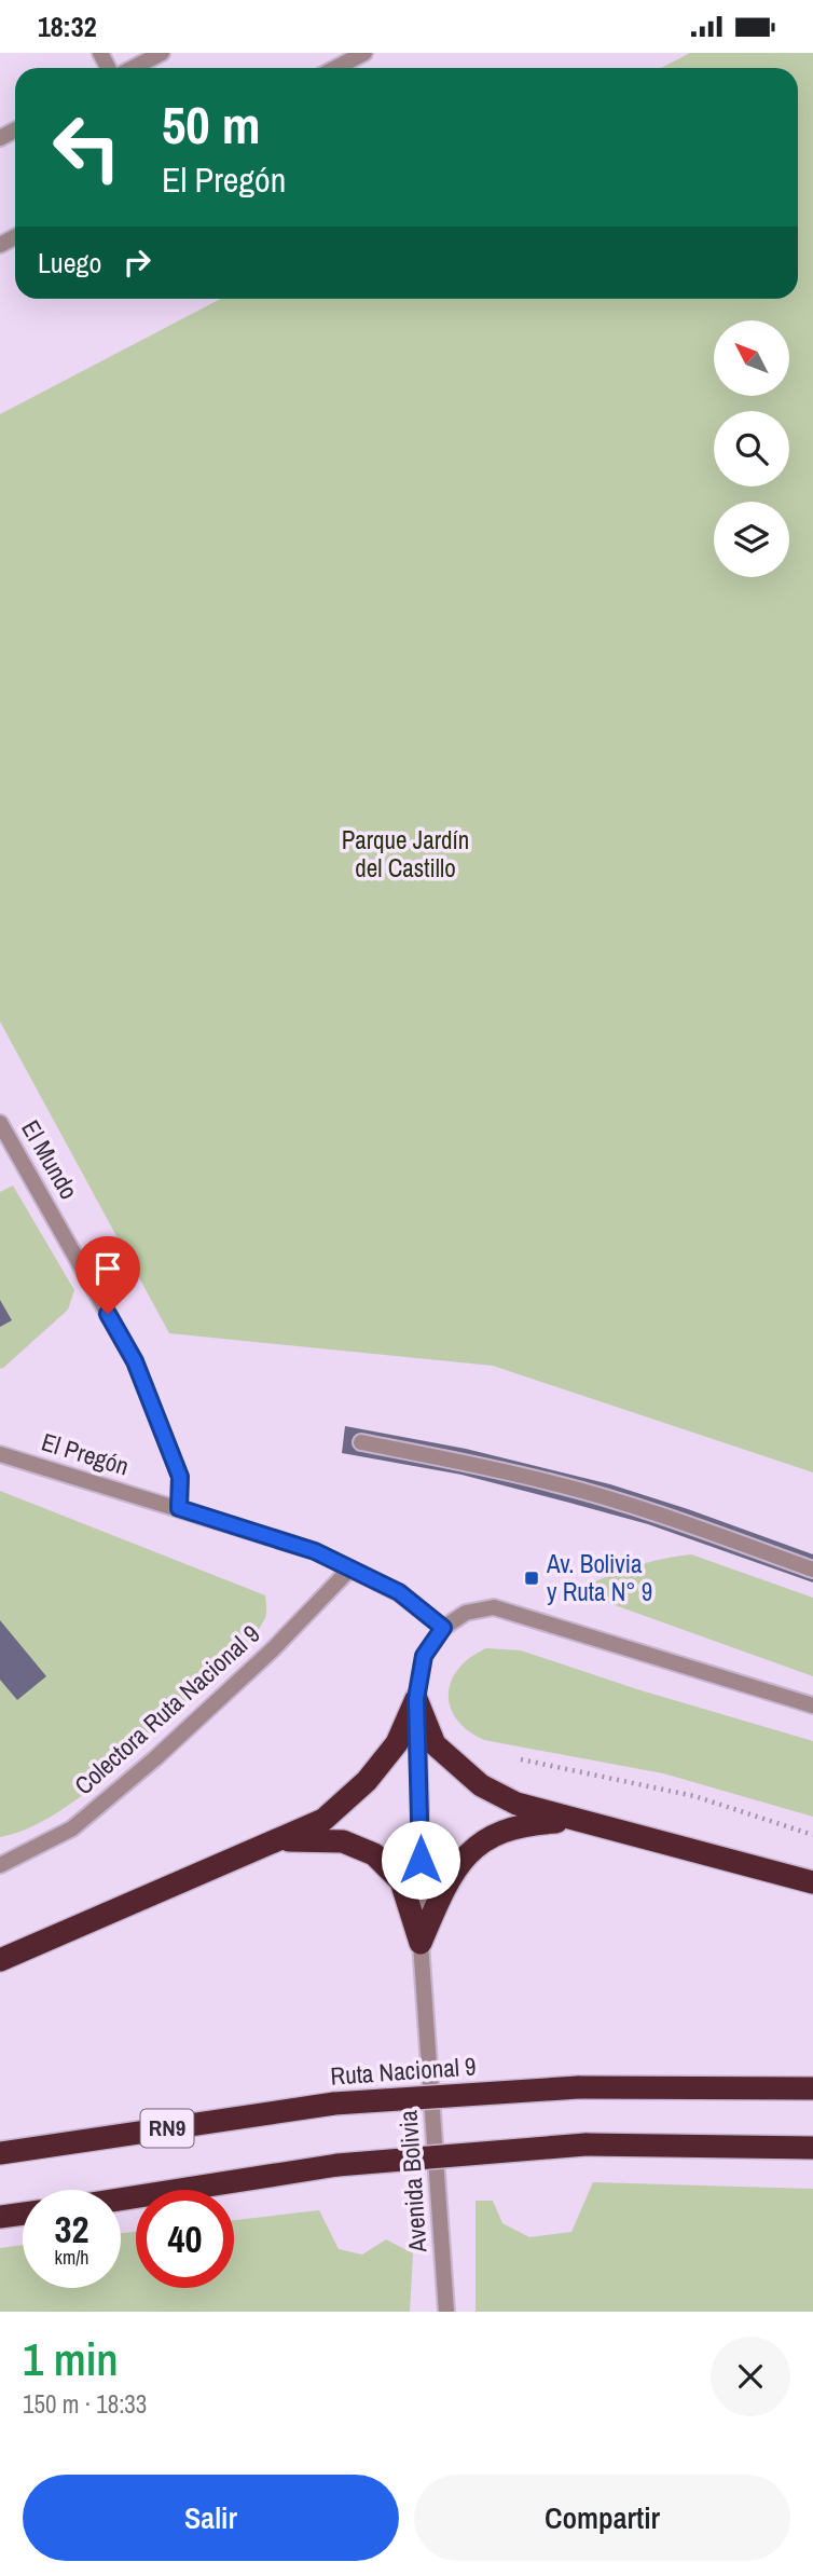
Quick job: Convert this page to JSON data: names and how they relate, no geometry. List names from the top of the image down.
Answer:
{
  "streets": {
    "highway": ["Ruta Nacional 9", "RN9"],
    "street": [
      "El Mundo",
      "El Pregón",
      "Colectora Ruta Nacional 9",
      "Avenida Bolivia"
    ]
  },
  "crossings": [
    ["El Mundo", "El Pregón"],
    ["El Pregón", "Colectora Ruta Nacional 9"],
    ["El Pregón", "Avenida Bolivia"]
  ],
  "parks": ["Parque Jardín del Castillo"],
  "places": {
    "transit": ["Av. Bolivia y Ruta N° 9"]
  },
  "north": "top left",
  "page": {
    "status": "18:32",
    "turn": ["50 m", "El Pregón"],
    "then": "Luego",
    "speed": "32 km/h",
    "limit": "40",
    "heading": ["1 min", "150 m · 18:33"],
    "buttons": ["Salir", "Compartir"]
  }
}
